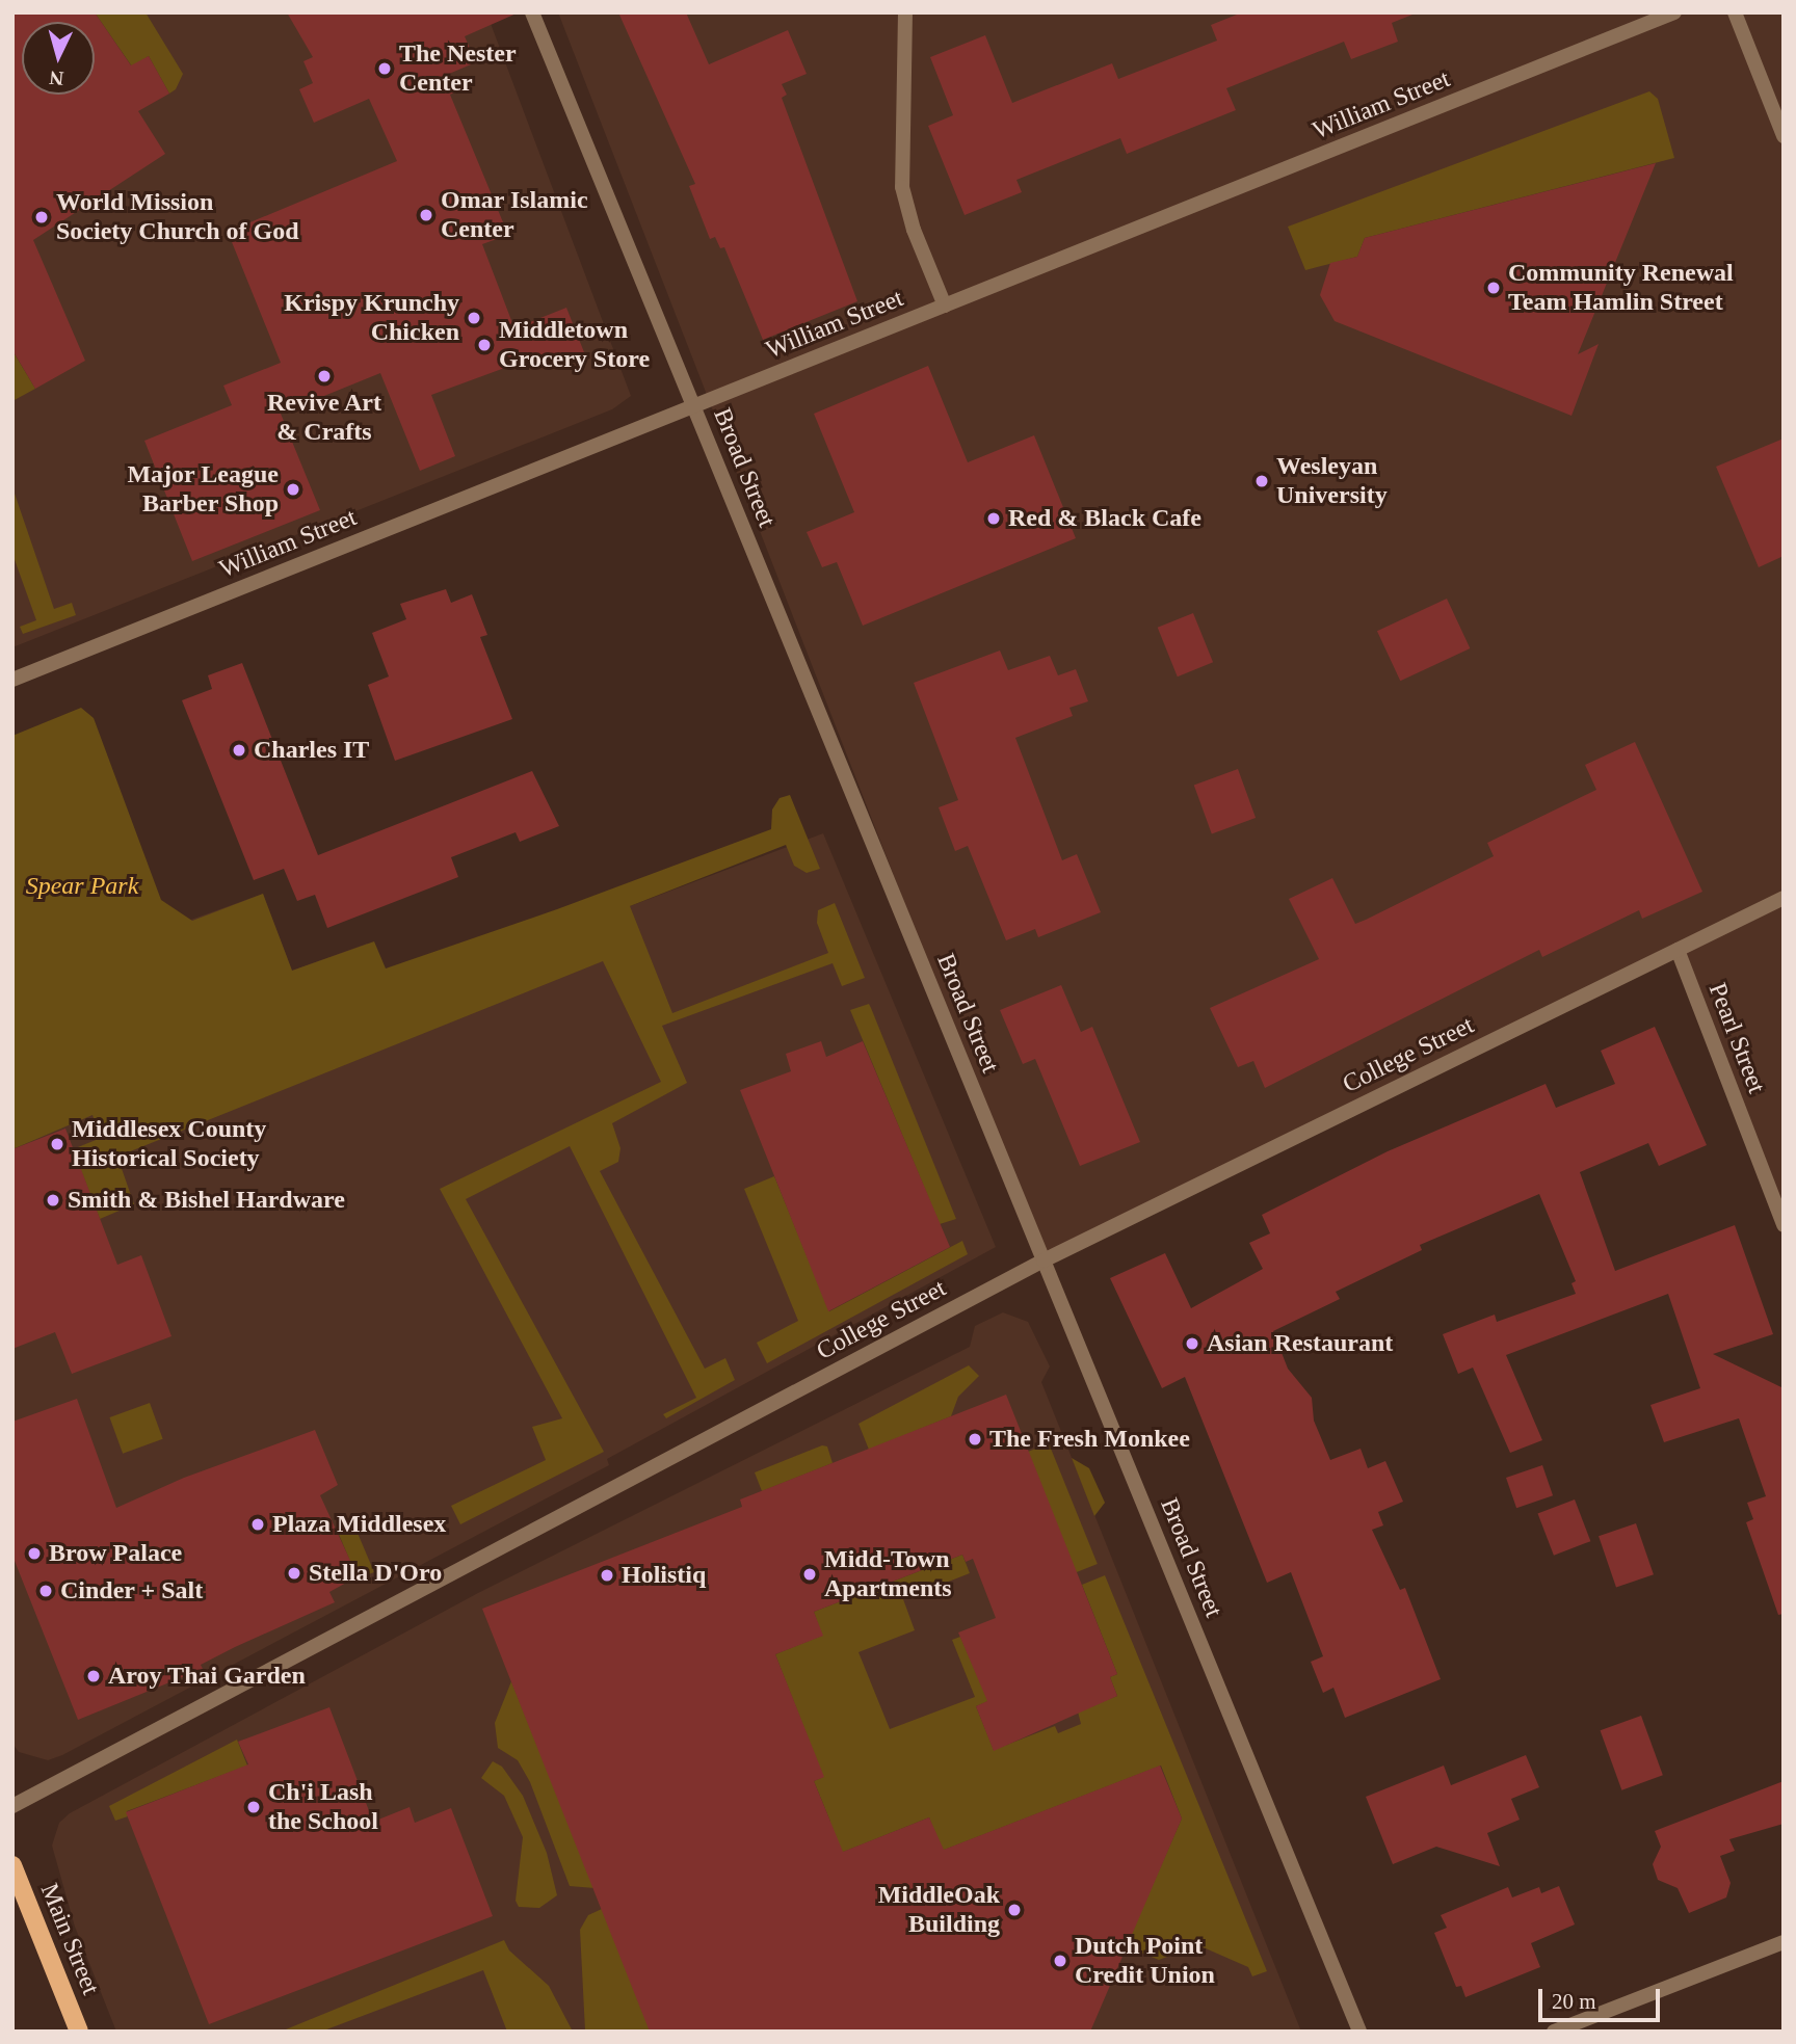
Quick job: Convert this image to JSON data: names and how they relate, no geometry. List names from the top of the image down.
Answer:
{
  "streets": {
    "main road": ["Main Street"],
    "street": [
      "William Street",
      "Broad Street",
      "Pearl Street",
      "College Street"
    ]
  },
  "crossings": [
    ["William Street", "Broad Street"],
    ["Broad Street", "College Street"],
    ["Pearl Street", "College Street"]
  ],
  "parks": ["Spear Park"],
  "places": [
    "The Nester Center",
    "Omar Islamic Center",
    "World Mission Society Church of God",
    "Community Renewal Team Hamlin Street",
    "Krispy Krunchy Chicken",
    "Middletown Grocery Store",
    "Revive Art & Crafts",
    "Wesleyan University",
    "Major League Barber Shop",
    "Red & Black Cafe",
    "Charles IT",
    "Middlesex County Historical Society",
    "Smith & Bishel Hardware",
    "Asian Restaurant",
    "The Fresh Monkee",
    "Plaza Middlesex",
    "Brow Palace",
    "Stella D'Oro",
    "Midd-Town Apartments",
    "Holistiq",
    "Cinder + Salt",
    "Aroy Thai Garden",
    "Ch'i Lash the School",
    "MiddleOak Building",
    "Dutch Point Credit Union"
  ],
  "scale_bar": "20 m",
  "north": "bottom"
}
